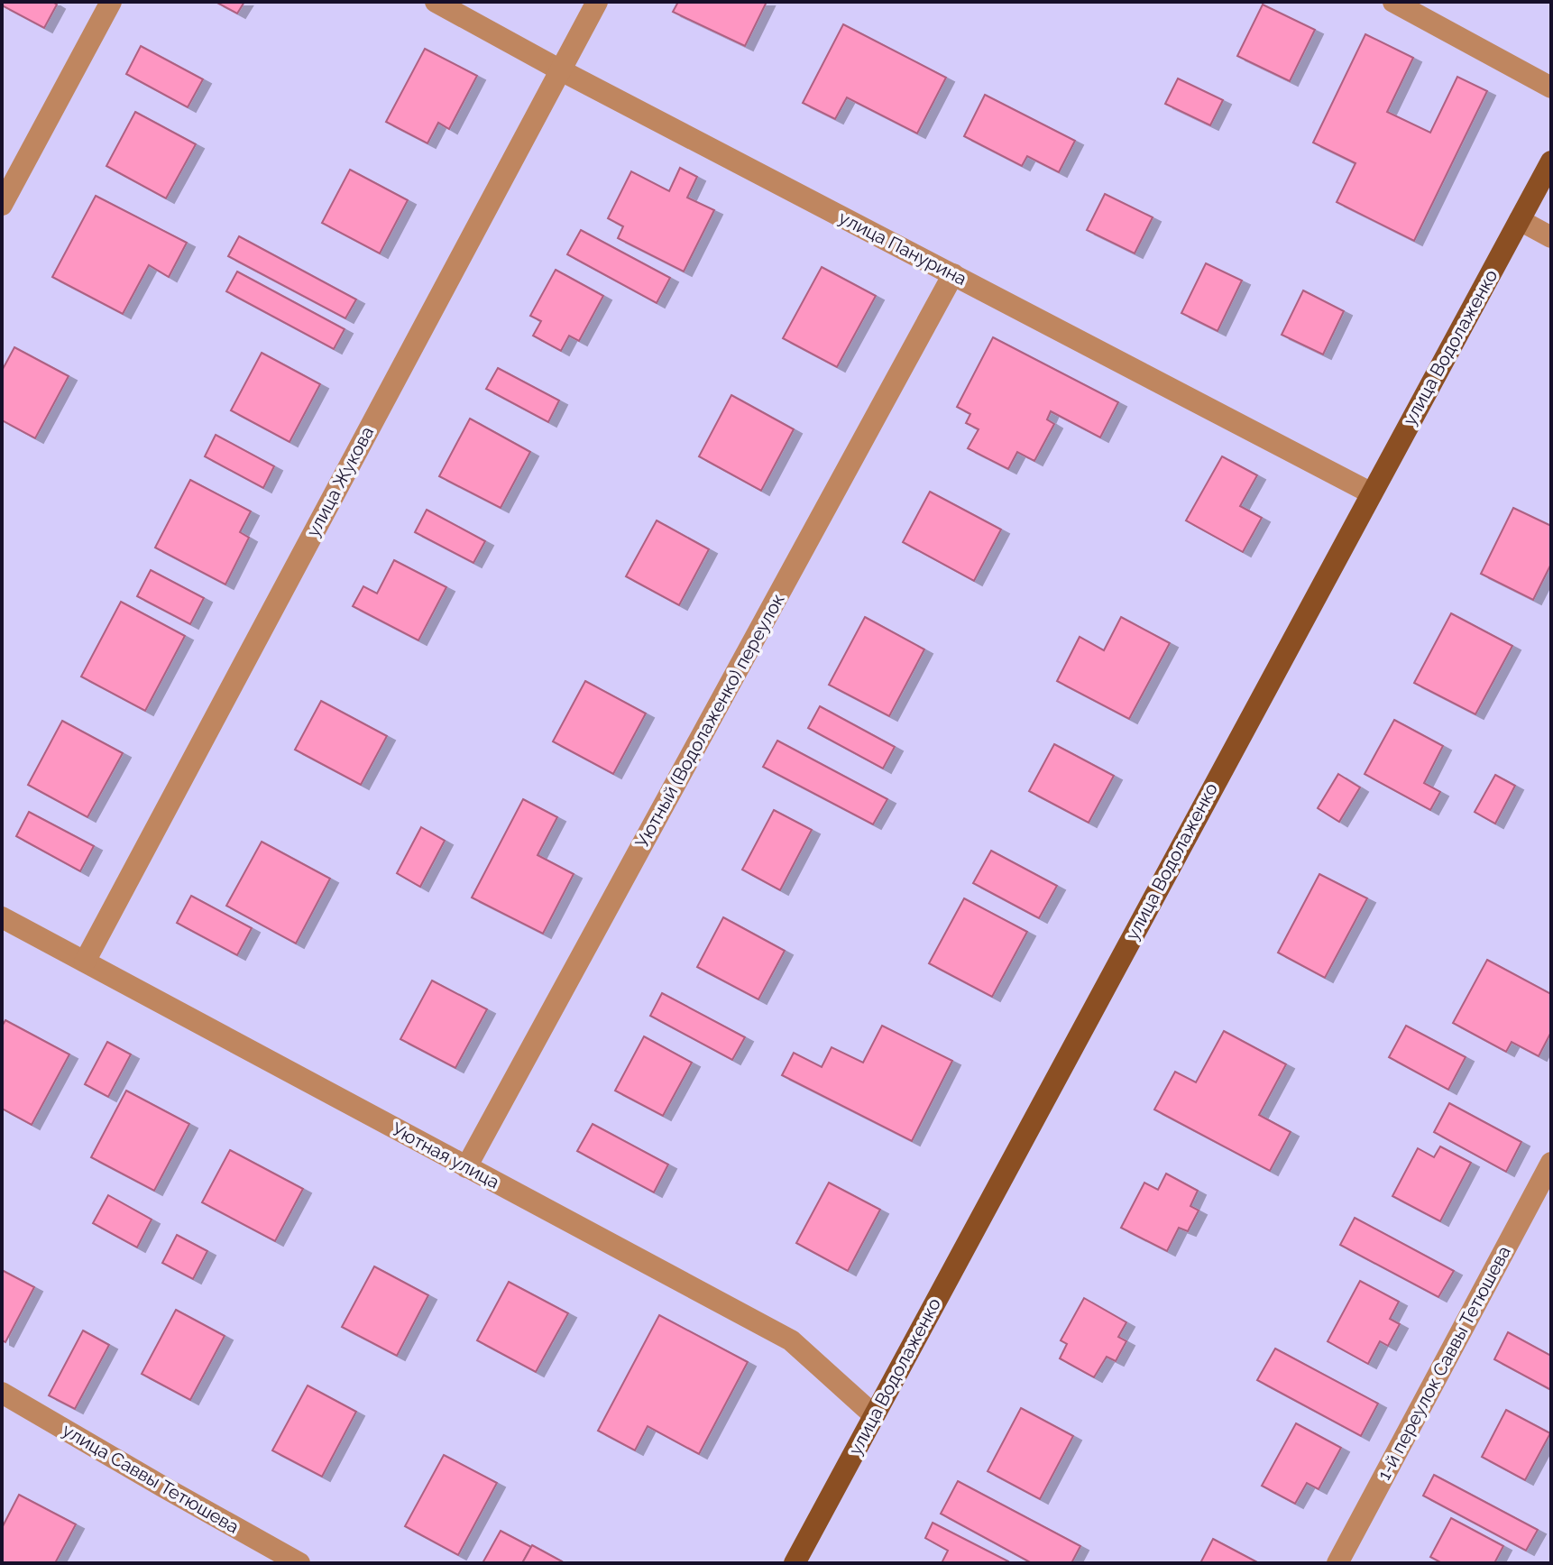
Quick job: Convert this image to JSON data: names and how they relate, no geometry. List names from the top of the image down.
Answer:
{
  "streets": {
    "main road": ["улица Водолаженко"],
    "street": [
      "улица Панурина",
      "улица Жукова",
      "Уютный (Водолаженко) переулок",
      "Уютная улица",
      "1-й переулок Саввы Тетюшева",
      "улица Саввы Тетюшева"
    ]
  },
  "crossings": [
    ["улица Панурина", "улица Водолаженко"],
    ["улица Панурина", "улица Жукова"],
    ["улица Панурина", "Уютный (Водолаженко) переулок"],
    ["улица Водолаженко", "Уютная улица"],
    ["улица Жукова", "Уютная улица"],
    ["Уютный (Водолаженко) переулок", "Уютная улица"]
  ]
}
